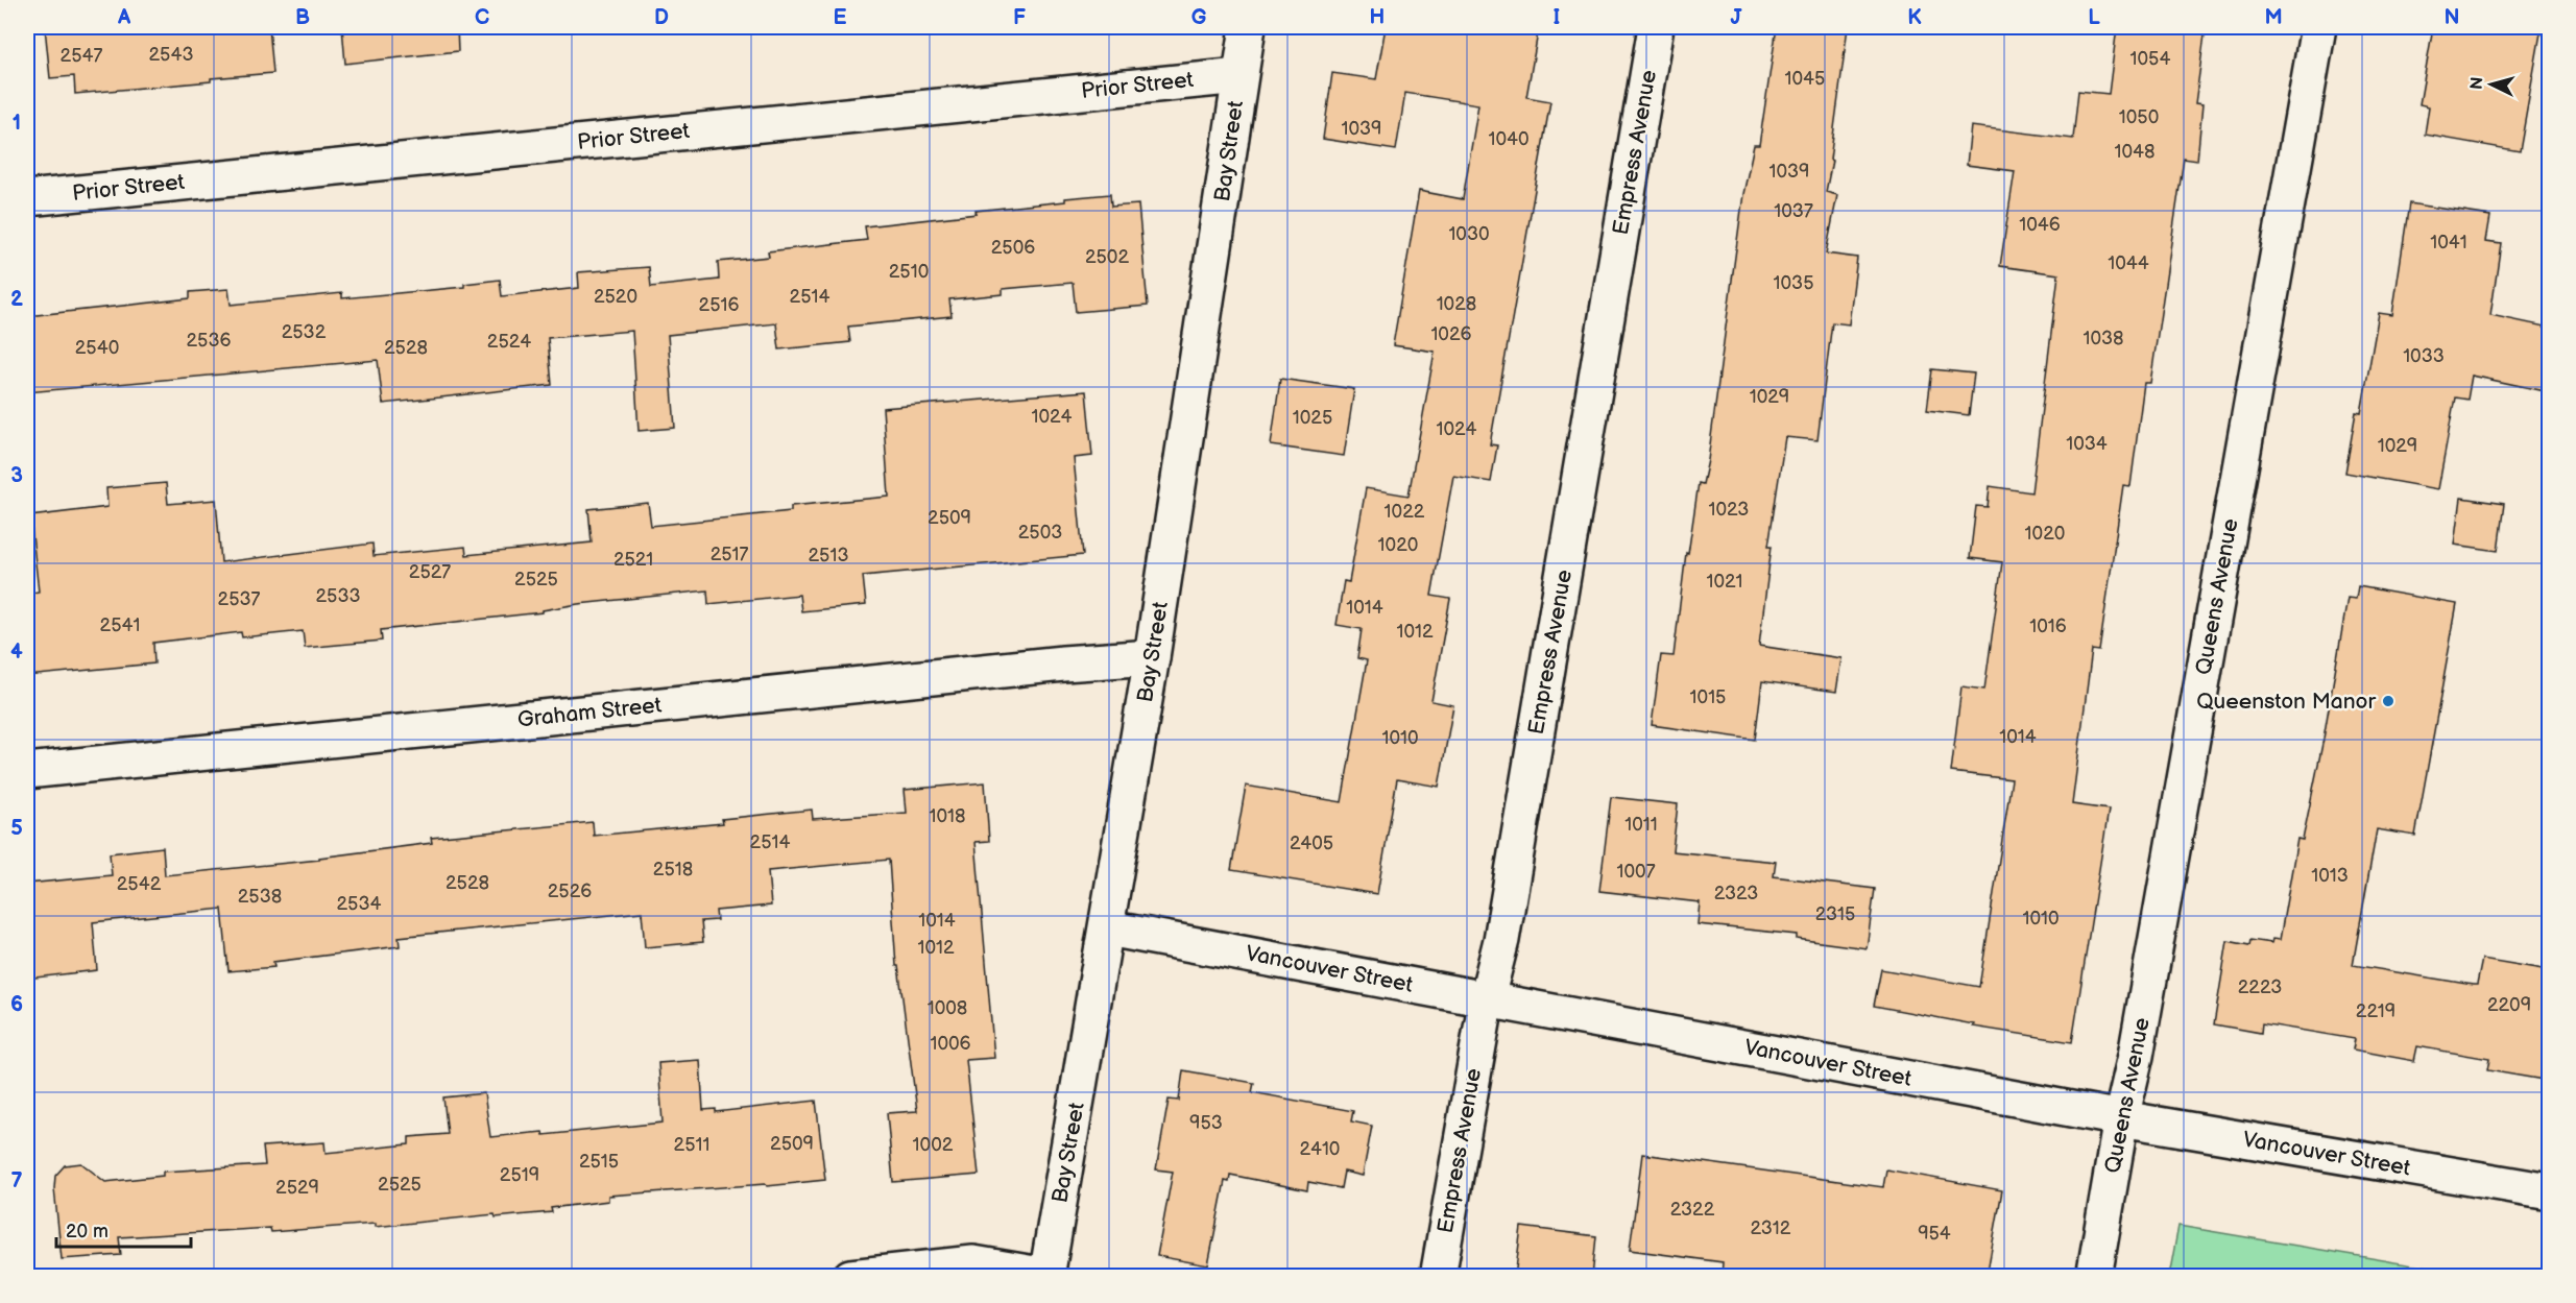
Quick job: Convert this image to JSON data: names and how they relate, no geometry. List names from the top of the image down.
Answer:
{
  "streets": {
    "street": [
      "Prior Street",
      "Bay Street",
      "Empress Avenue",
      "Queens Avenue",
      "Graham Street",
      "Vancouver Street"
    ]
  },
  "crossings": [
    ["Prior Street", "Bay Street"],
    ["Bay Street", "Graham Street"],
    ["Bay Street", "Vancouver Street"],
    ["Empress Avenue", "Vancouver Street"],
    ["Queens Avenue", "Vancouver Street"]
  ],
  "places": ["Queenston Manor"],
  "house_numbers": [
    "2543",
    "2547",
    "1054",
    "1045",
    "1050",
    "1039",
    "1040",
    "1048",
    "1039",
    "1037",
    "1046",
    "1030",
    "1041",
    "2506",
    "2502",
    "1044",
    "2510",
    "1035",
    "2520",
    "2514",
    "1028",
    "2516",
    "2532",
    "1026",
    "1038",
    "2536",
    "2524",
    "2540",
    "2528",
    "1033",
    "1029",
    "1024",
    "1025",
    "1024",
    "1034",
    "1029",
    "1023",
    "1022",
    "2509",
    "2503",
    "1020",
    "1020",
    "2517",
    "2513",
    "2521",
    "2527",
    "2525",
    "1021",
    "2533",
    "2537",
    "1014",
    "2541",
    "1016",
    "1012",
    "1015",
    "1014",
    "1010",
    "1018",
    "1011",
    "2514",
    "2405",
    "2518",
    "1007",
    "1013",
    "2528",
    "2542",
    "2526",
    "2323",
    "2538",
    "2534",
    "2315",
    "1010",
    "1014",
    "1012",
    "2223",
    "2209",
    "1008",
    "2219",
    "1006",
    "953",
    "2509",
    "2511",
    "1002",
    "2410",
    "2515",
    "2519",
    "2525",
    "2529",
    "2322",
    "2312",
    "954"
  ],
  "scale_bar": "20 m",
  "north": "left",
  "grid": {
    "columns": [
      "A",
      "B",
      "C",
      "D",
      "E",
      "F",
      "G",
      "H",
      "I",
      "J",
      "K",
      "L",
      "M",
      "N"
    ],
    "rows": [
      "1",
      "2",
      "3",
      "4",
      "5",
      "6",
      "7"
    ]
  }
}
